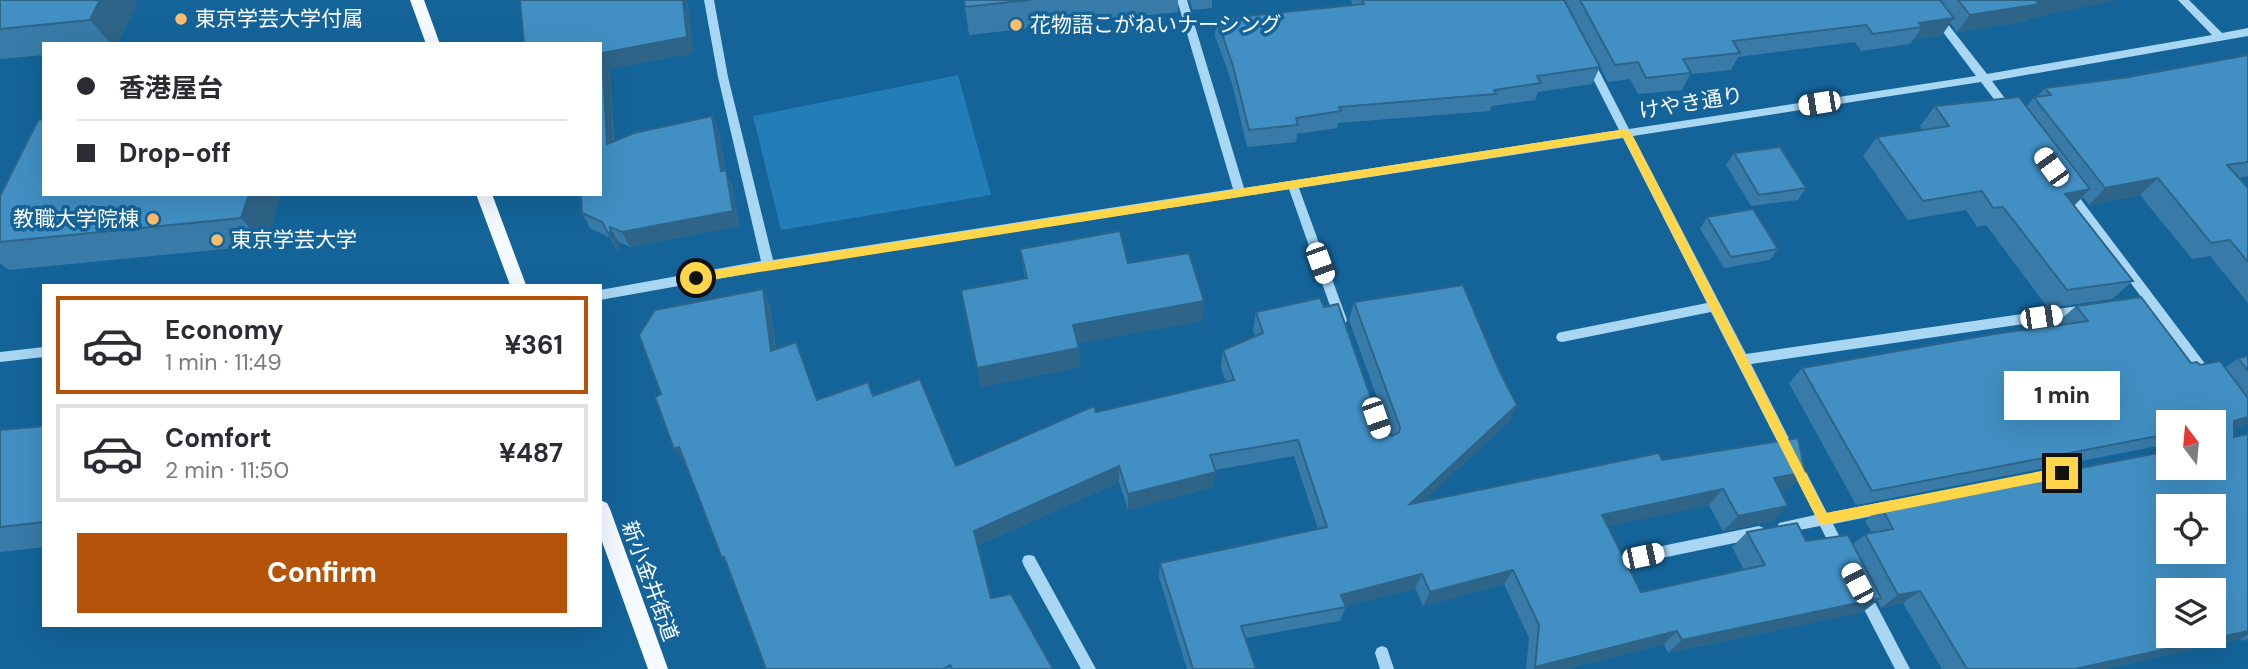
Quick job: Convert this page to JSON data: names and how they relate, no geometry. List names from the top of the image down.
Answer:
{
  "streets": {
    "main road": ["新小金井街道"],
    "street": ["けやき通り"]
  },
  "places": [
    "東京学芸大学付属",
    "花物語こがねいナーシング",
    "教職大学院棟",
    "東京学芸大学"
  ],
  "north": "top",
  "page": {
    "banner": ["香港屋台", "Drop-off"],
    "list": [
      {
        "name": "Economy",
        "note": "1 min · 11:49",
        "value": "¥361"
      },
      {
        "name": "Comfort",
        "note": "2 min · 11:50",
        "value": "¥487"
      }
    ],
    "bubble": "1 min",
    "buttons": "Confirm"
  }
}
